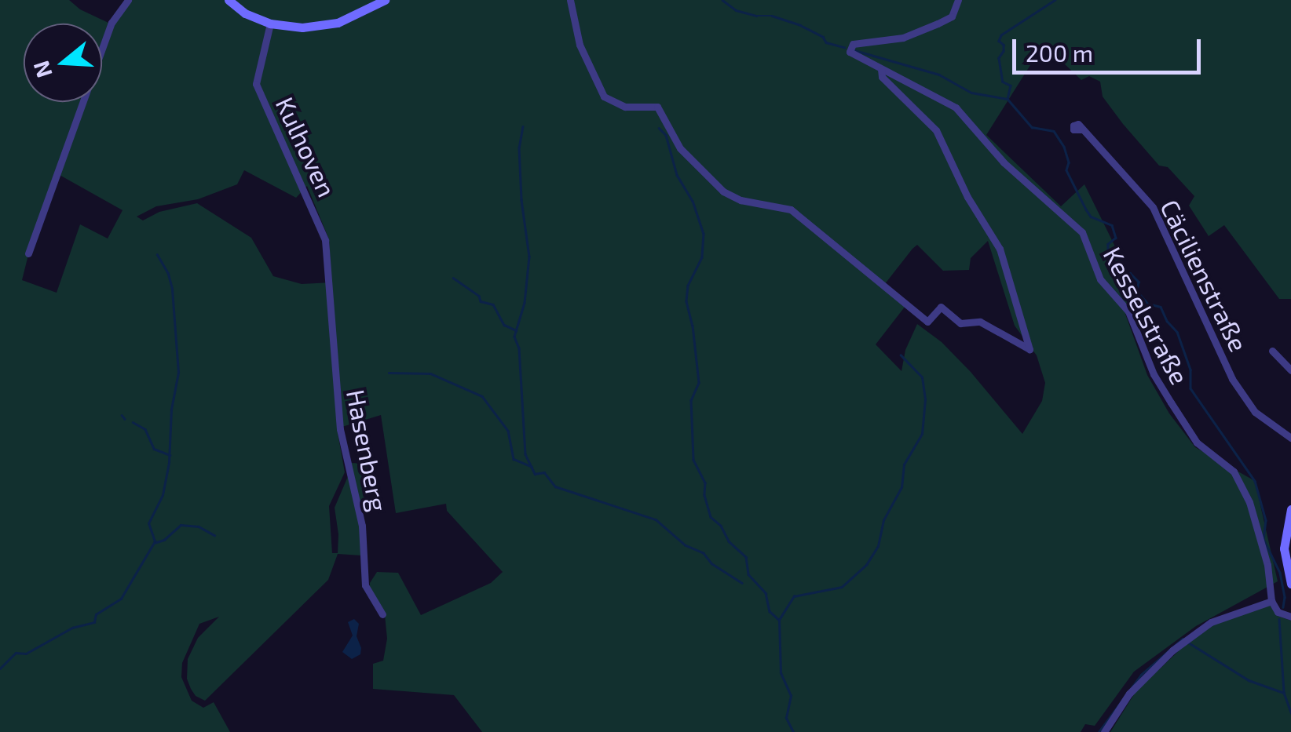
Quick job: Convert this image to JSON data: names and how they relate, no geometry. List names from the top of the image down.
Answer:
{
  "streets": {
    "street": [
      "Kulhoven",
      "Cäcilienstraße",
      "Kesselstraße",
      "Hasenberg"
    ]
  },
  "crossings": [
    ["Kulhoven", "Hasenberg"]
  ],
  "scale_bar": "200 m",
  "north": "left"
}
